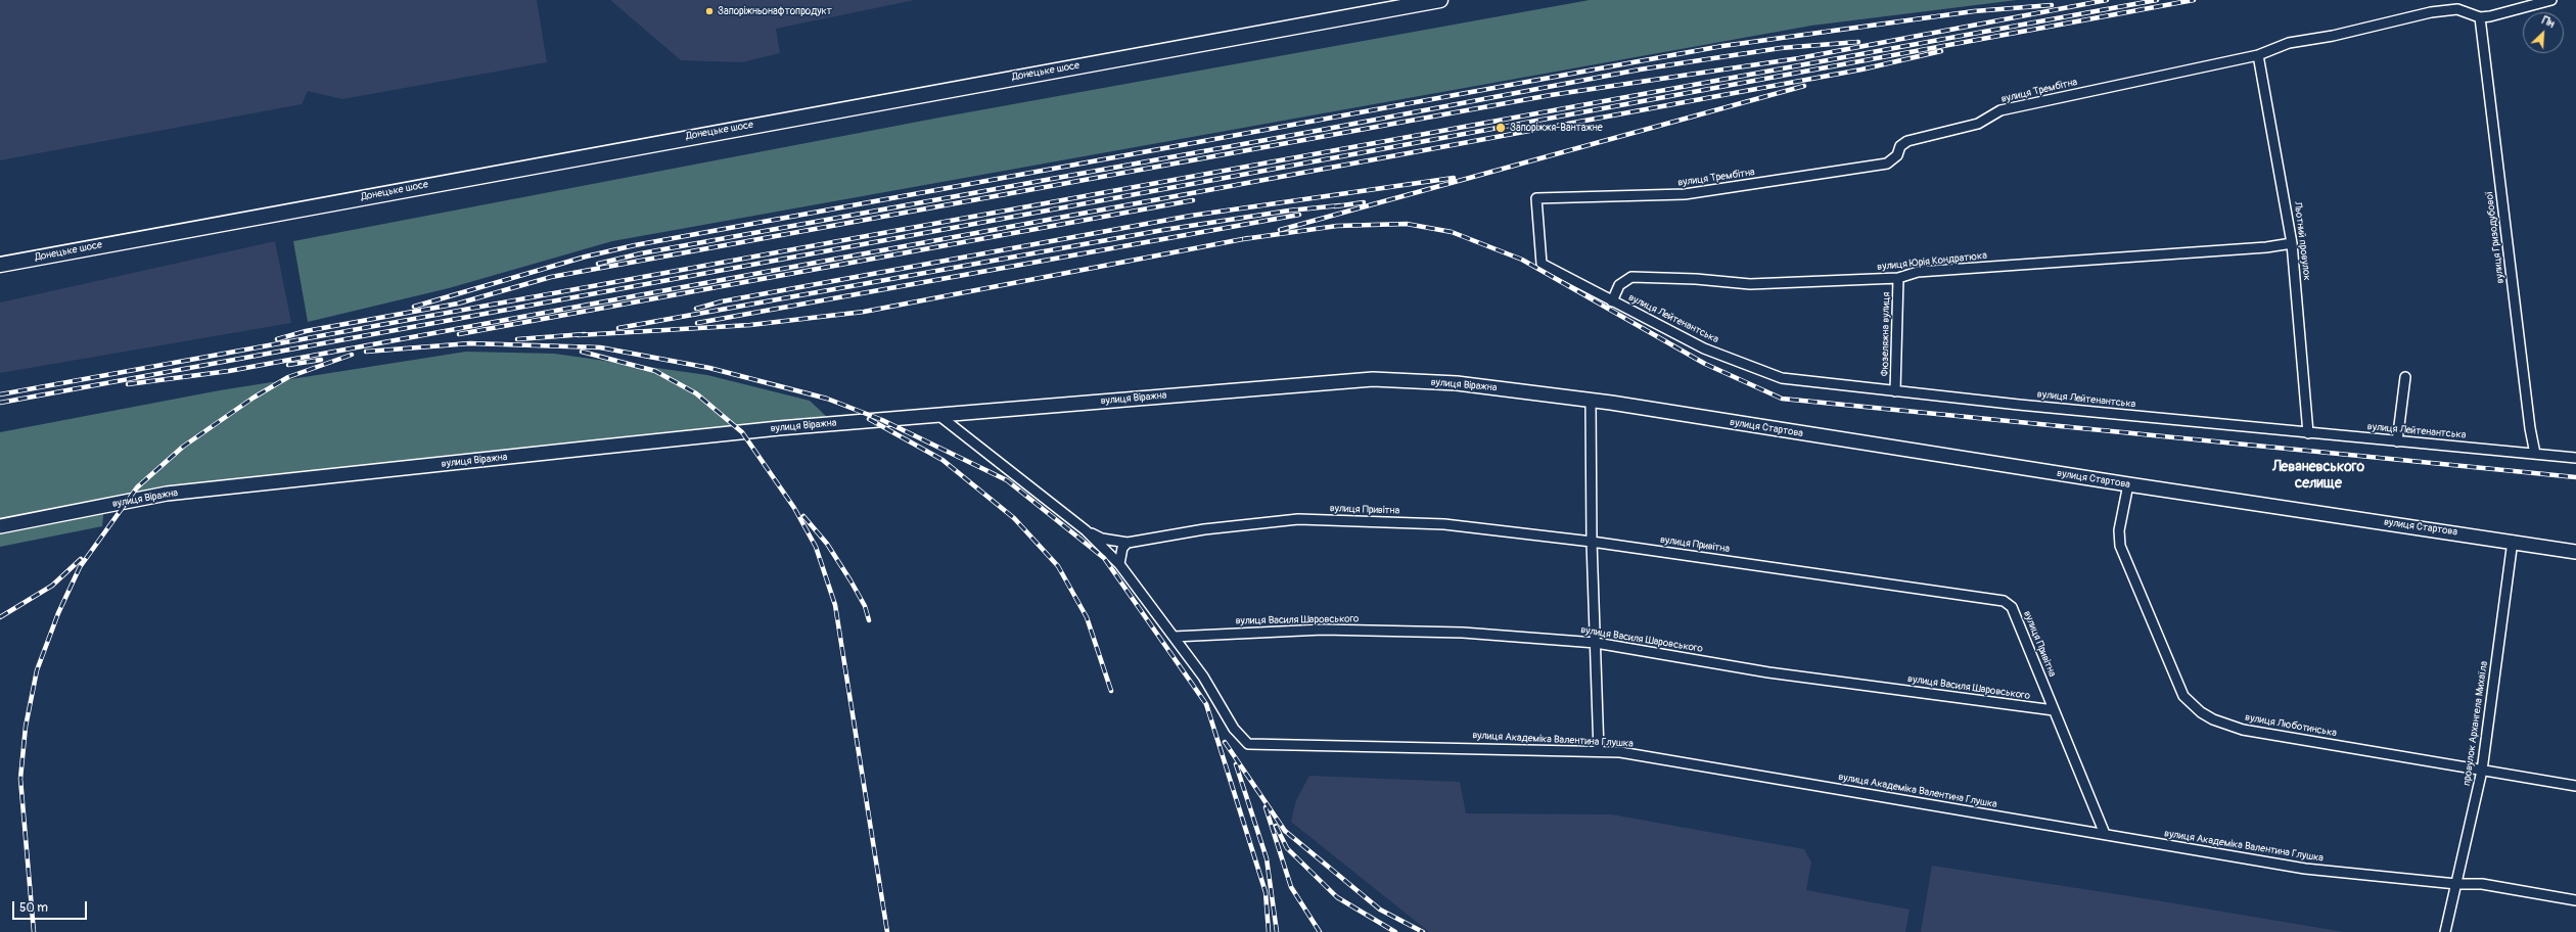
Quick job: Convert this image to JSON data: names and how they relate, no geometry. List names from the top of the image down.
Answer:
{
  "streets": {
    "main road": ["Донецьке шосе", "вулиця Віражна", "вулиця Стартова"],
    "street": [
      "вулиця Трембітна",
      "вулиця Гризодубової",
      "Льотний провулок",
      "вулиця Юрія Кондратюка",
      "вулиця Лейтенантська",
      "Фюзеляжна вулиця",
      "вулиця Привітна",
      "вулиця Василя Шаровського",
      "провулок Архангела Михаїла",
      "вулиця Люботинська",
      "вулиця Академіка Валентина Глушка"
    ]
  },
  "crossings": [
    ["вулиця Трембітна", "вулиця Гризодубової"],
    ["вулиця Трембітна", "Льотний провулок"],
    ["вулиця Трембітна", "вулиця Лейтенантська"],
    ["вулиця Гризодубової", "вулиця Лейтенантська"],
    ["Льотний провулок", "вулиця Юрія Кондратюка"],
    ["Льотний провулок", "вулиця Лейтенантська"],
    ["вулиця Юрія Кондратюка", "вулиця Лейтенантська"],
    ["вулиця Юрія Кондратюка", "Фюзеляжна вулиця"],
    ["вулиця Лейтенантська", "Фюзеляжна вулиця"],
    ["вулиця Віражна", "вулиця Стартова"],
    ["вулиця Стартова", "провулок Архангела Михаїла"],
    ["вулиця Стартова", "вулиця Люботинська"],
    ["вулиця Привітна", "вулиця Василя Шаровського"],
    ["вулиця Привітна", "вулиця Академіка Валентина Глушка"],
    ["вулиця Василя Шаровського", "вулиця Академіка Валентина Глушка"],
    ["провулок Архангела Михаїла", "вулиця Люботинська"],
    ["провулок Архангела Михаїла", "вулиця Академіка Валентина Глушка"]
  ],
  "districts": ["Леваневського селище"],
  "places": ["Запоріжньонафтопродукт", "Запоріжжя-Вантажне"],
  "scale_bar": "50 m",
  "north": "top right"
}
